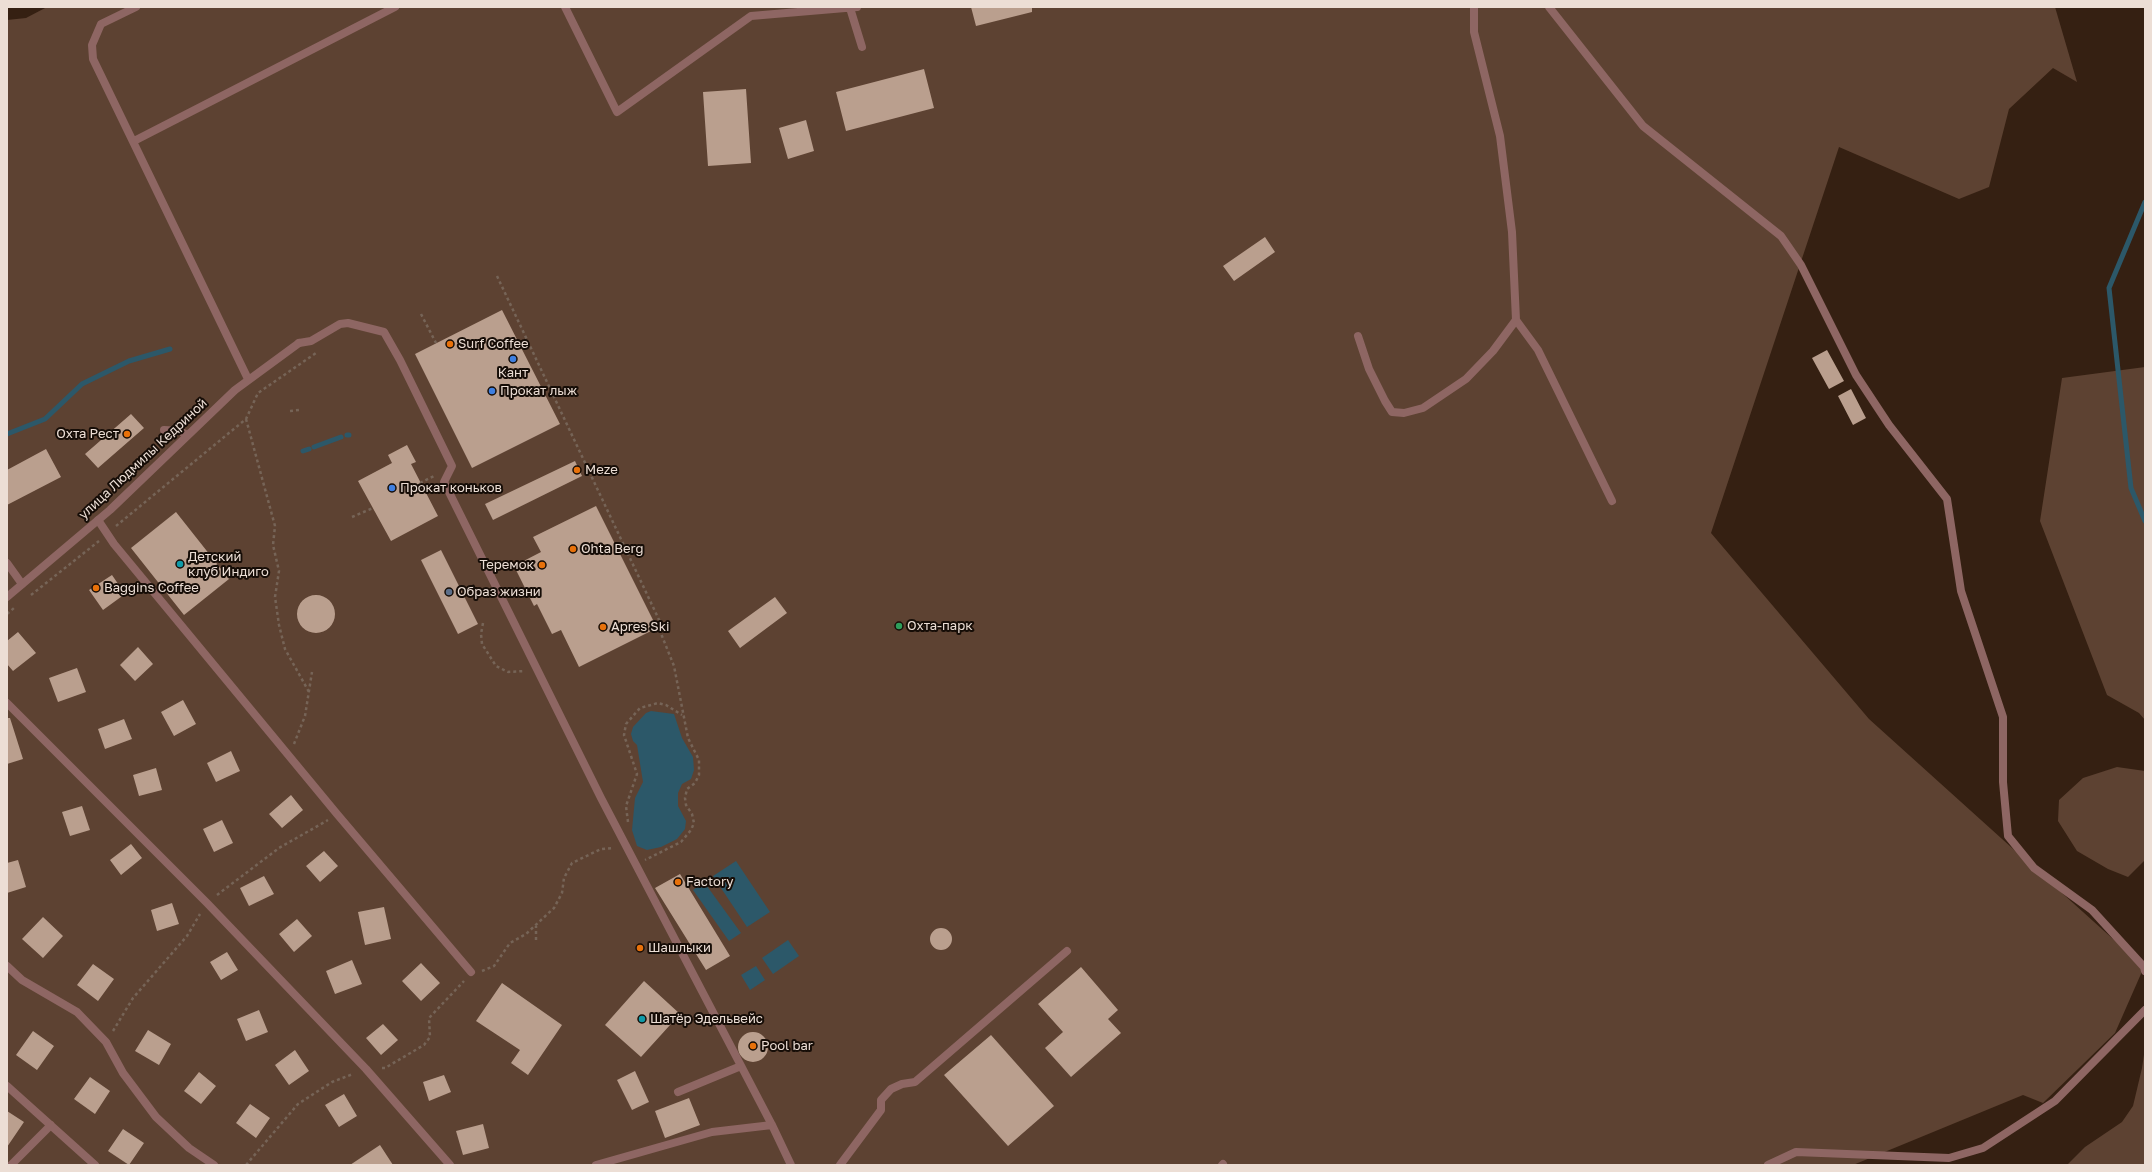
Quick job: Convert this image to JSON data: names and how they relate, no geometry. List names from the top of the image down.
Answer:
{
  "streets": {
    "street": ["улица Людмилы Кедриной"]
  },
  "places": [
    "Surf Coffee",
    "Кант",
    "Прокат лыж",
    "Охта Рест",
    "Meze",
    "Прокат коньков",
    "Ohta Berg",
    "Детский клуб Индиго",
    "Теремок",
    "Baggins Coffee",
    "Образ жизни",
    "Охта-парк",
    "Apres Ski",
    "Factory",
    "Шашлыки",
    "Шатёр Эдельвейс",
    "Pool bar"
  ]
}
